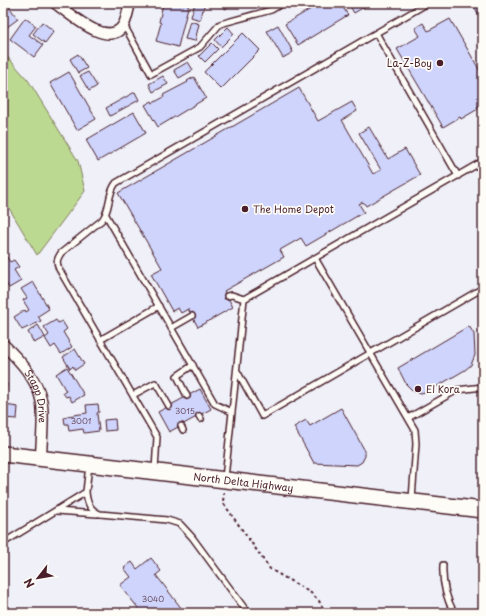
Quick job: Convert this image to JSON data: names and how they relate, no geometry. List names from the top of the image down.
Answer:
{
  "streets": {
    "street": ["Stapp Drive", "North Delta Highway"]
  },
  "crossings": [
    ["Stapp Drive", "North Delta Highway"]
  ],
  "places": ["La-Z-Boy", "The Home Depot", "El Kora"],
  "house_numbers": ["3015", "3001", "3040"],
  "north": "bottom left"
}
